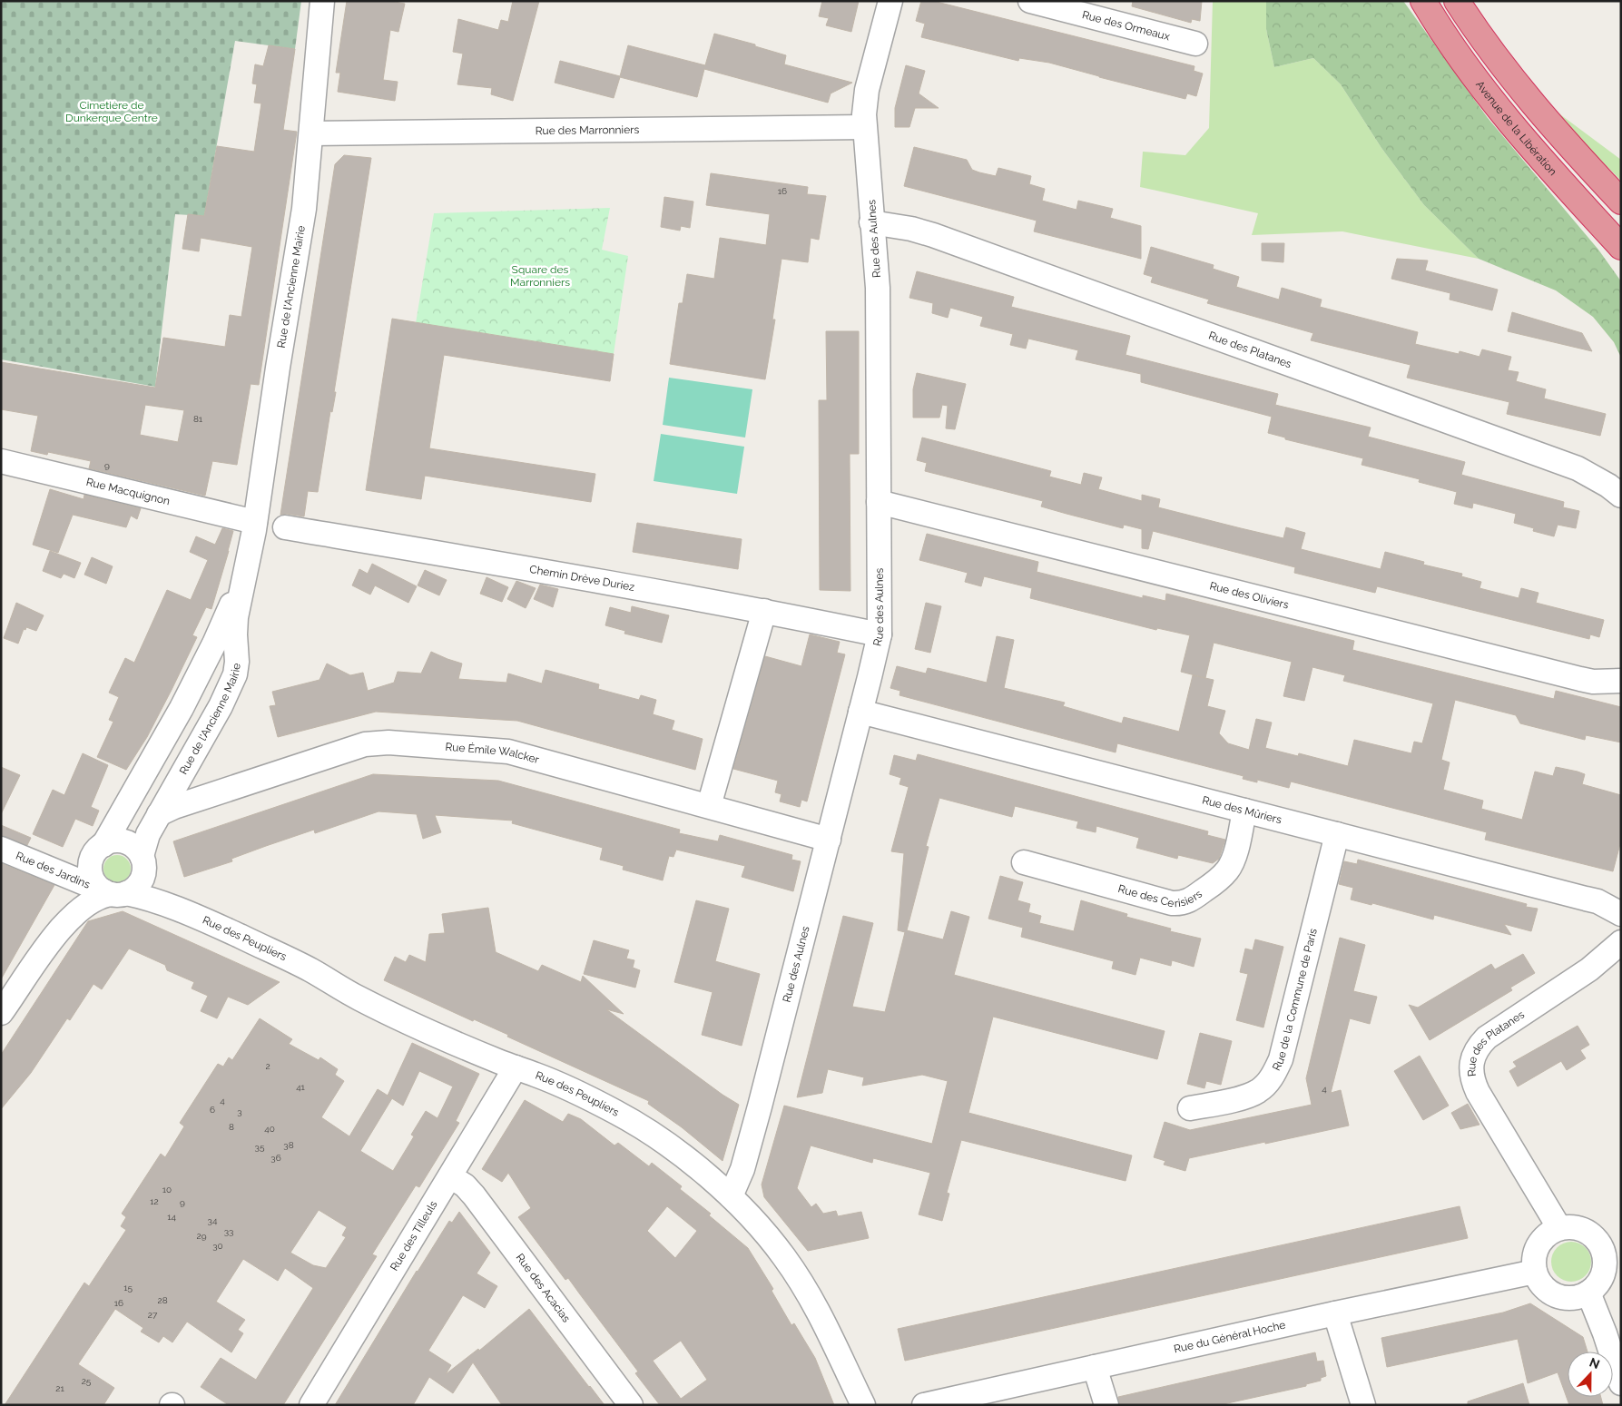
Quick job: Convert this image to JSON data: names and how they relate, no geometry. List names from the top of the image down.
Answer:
{
  "streets": {
    "highway": ["Avenue de la Libération"],
    "street": [
      "Rue des Ormeaux",
      "Rue des Marronniers",
      "Rue des Aulnes",
      "Rue de l'Ancienne Mairie",
      "Rue des Platanes",
      "Rue Macquignon",
      "Chemin Drève Duriez",
      "Rue des Oliviers",
      "Rue Émile Walcker",
      "Rue des Mûriers",
      "Rue des Jardins",
      "Rue des Cerisiers",
      "Rue des Peupliers",
      "Rue de la Commune de Paris",
      "Rue des Tilleuls",
      "Rue des Acacias",
      "Rue du Général Hoche"
    ]
  },
  "crossings": [
    ["Rue des Marronniers", "Rue des Aulnes"],
    ["Rue des Marronniers", "Rue de l'Ancienne Mairie"],
    ["Rue des Aulnes", "Rue des Platanes"],
    ["Rue des Aulnes", "Chemin Drève Duriez"],
    ["Rue des Aulnes", "Rue des Oliviers"],
    ["Rue des Aulnes", "Rue Émile Walcker"],
    ["Rue des Aulnes", "Rue des Mûriers"],
    ["Rue des Aulnes", "Rue des Peupliers"],
    ["Rue de l'Ancienne Mairie", "Rue Macquignon"],
    ["Rue de l'Ancienne Mairie", "Rue Émile Walcker"],
    ["Rue de l'Ancienne Mairie", "Rue des Jardins"],
    ["Rue de l'Ancienne Mairie", "Rue des Peupliers"],
    ["Rue des Platanes", "Rue du Général Hoche"],
    ["Rue des Mûriers", "Rue des Cerisiers"],
    ["Rue des Mûriers", "Rue de la Commune de Paris"],
    ["Rue des Jardins", "Rue des Peupliers"],
    ["Rue des Peupliers", "Rue des Tilleuls"],
    ["Rue des Tilleuls", "Rue des Acacias"]
  ],
  "parks": ["Cimetière de Dunkerque Centre", "Square des Marronniers"],
  "house_numbers": [
    "16",
    "81",
    "9",
    "2",
    "41",
    "4",
    "4",
    "6",
    "3",
    "8",
    "40",
    "38",
    "35",
    "36",
    "10",
    "12",
    "9",
    "14",
    "34",
    "33",
    "29",
    "30",
    "15",
    "28",
    "16",
    "27",
    "25",
    "21"
  ],
  "north": "top"
}
